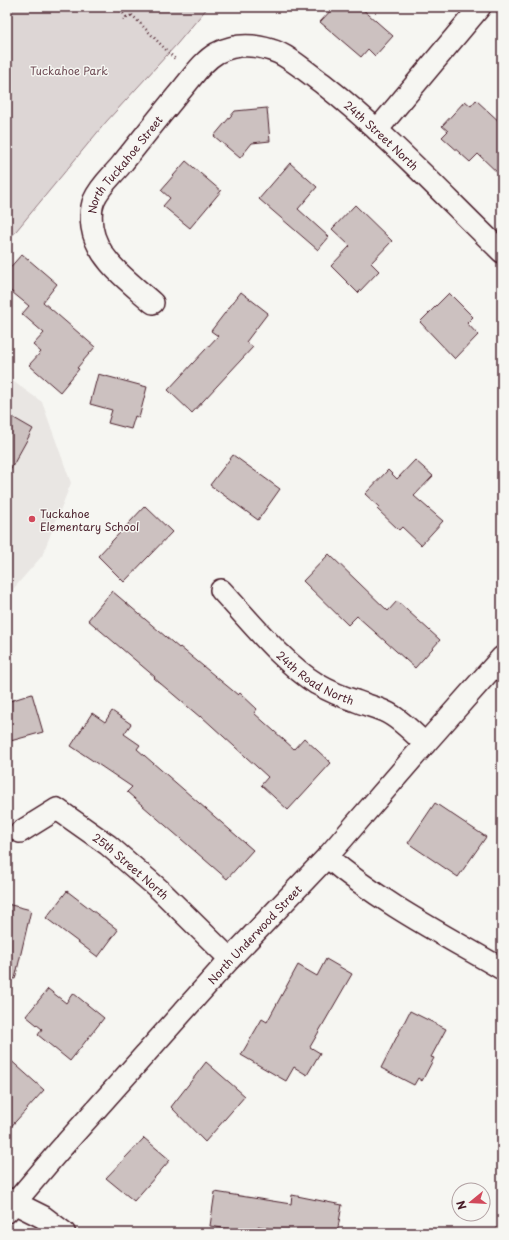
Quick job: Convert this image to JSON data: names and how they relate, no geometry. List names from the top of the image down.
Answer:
{
  "streets": {
    "street": [
      "24th Street North",
      "North Tuckahoe Street",
      "24th Road North",
      "25th Street North",
      "North Underwood Street"
    ]
  },
  "crossings": [
    ["24th Street North", "North Tuckahoe Street"],
    ["24th Road North", "North Underwood Street"],
    ["25th Street North", "North Underwood Street"]
  ],
  "parks": ["Tuckahoe Park"],
  "places": ["Tuckahoe Elementary School"],
  "north": "left"
}
